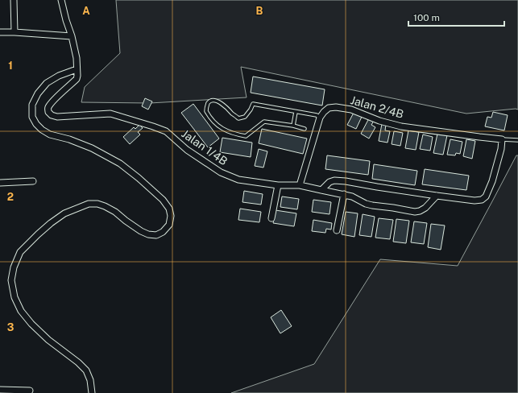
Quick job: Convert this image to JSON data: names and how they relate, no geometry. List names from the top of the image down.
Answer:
{
  "streets": {
    "street": ["Jalan 2/4B", "Jalan 1/4B"]
  },
  "scale_bar": "100 m",
  "grid": {
    "columns": ["A", "B"],
    "rows": ["1", "2", "3"]
  }
}
